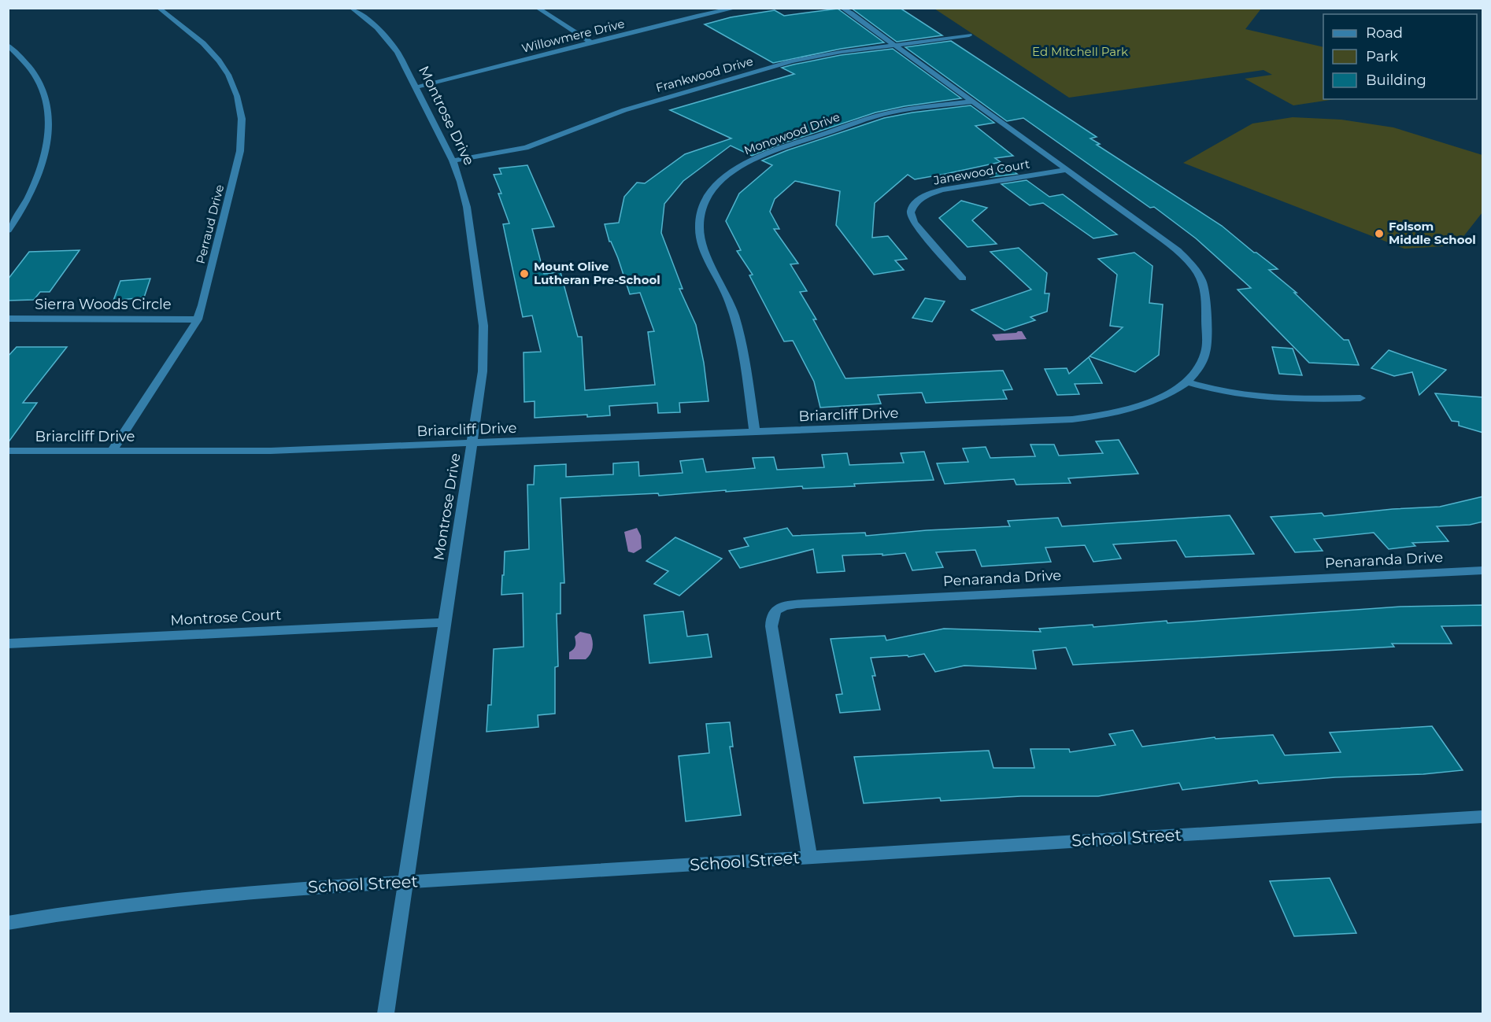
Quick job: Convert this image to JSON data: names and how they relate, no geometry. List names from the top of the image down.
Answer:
{
  "streets": {
    "street": [
      "Willowmere Drive",
      "Frankwood Drive",
      "Montrose Drive",
      "Monowood Drive",
      "Janewood Court",
      "Perraud Drive",
      "Sierra Woods Circle",
      "Briarcliff Drive",
      "Penaranda Drive",
      "Montrose Court",
      "School Street"
    ]
  },
  "crossings": [
    ["Willowmere Drive", "Montrose Drive"],
    ["Frankwood Drive", "Montrose Drive"],
    ["Frankwood Drive", "Briarcliff Drive"],
    ["Montrose Drive", "Briarcliff Drive"],
    ["Montrose Drive", "Montrose Court"],
    ["Montrose Drive", "School Street"],
    ["Monowood Drive", "Briarcliff Drive"],
    ["Janewood Court", "Briarcliff Drive"],
    ["Perraud Drive", "Sierra Woods Circle"],
    ["Perraud Drive", "Briarcliff Drive"],
    ["Penaranda Drive", "School Street"]
  ],
  "parks": ["Ed Mitchell Park"],
  "places": ["Folsom Middle School", "Mount Olive Lutheran Pre-School"],
  "legend": ["Road", "Park", "Building"]
}
